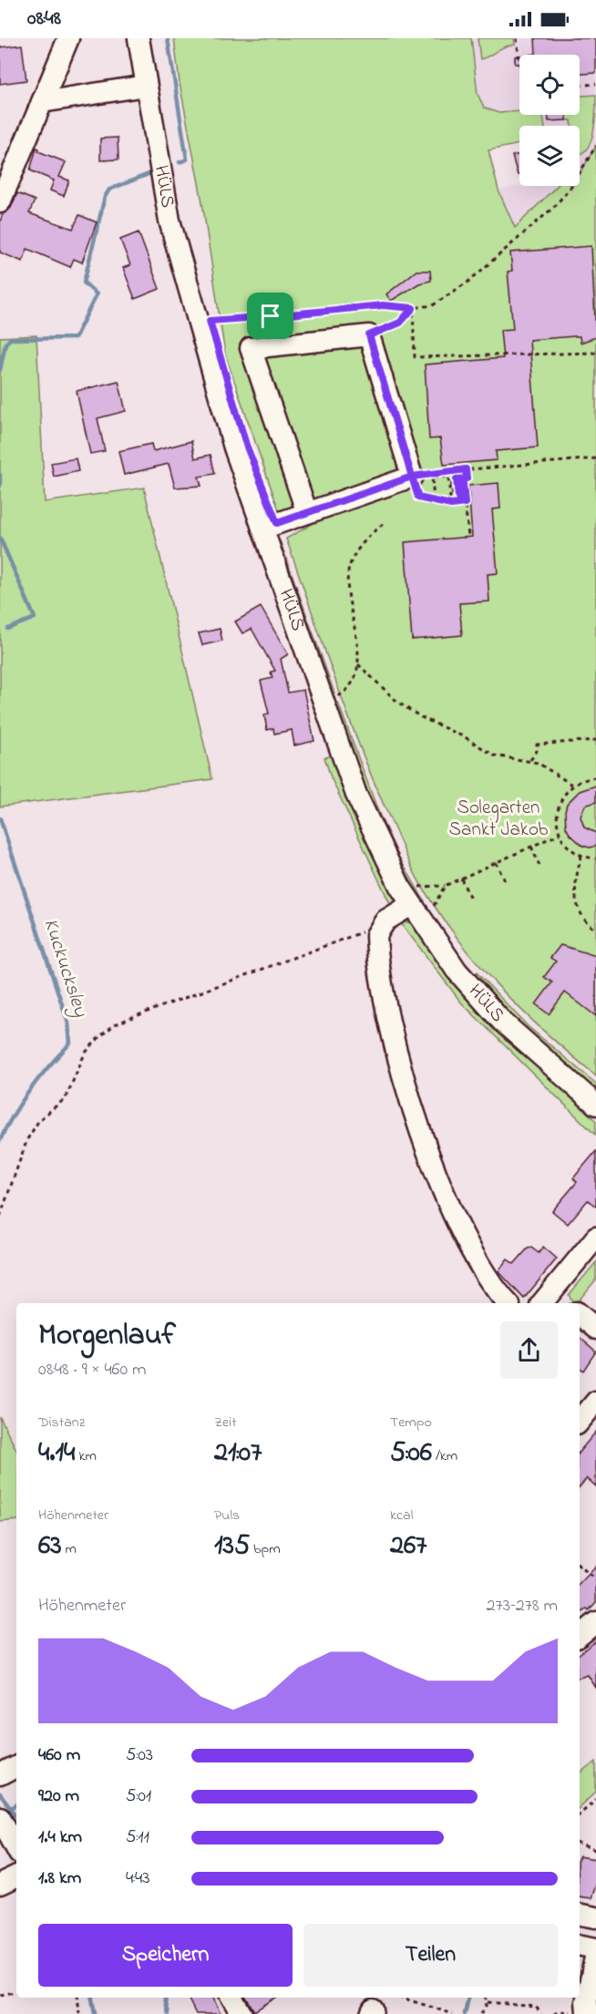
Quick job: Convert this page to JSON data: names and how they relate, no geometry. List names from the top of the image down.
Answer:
{
  "streets": {
    "street": ["HÜLS"]
  },
  "water": ["Kuckucksley"],
  "parks": ["Solegarten Sankt Jakob"],
  "page": {
    "status": "08:48",
    "heading": ["Morgenlauf", "08:48 · 9 × 460 m"],
    "stats": [
      ["Distanz", "4.14 km"],
      ["Zeit", "21:07"],
      ["Tempo", "5:06 /km"],
      ["Höhenmeter", "63 m"],
      ["Puls", "135 bpm"],
      ["kcal", "267"]
    ],
    "chart": ["Höhenmeter", "273–278 m"],
    "list": [
      {
        "name": "460 m",
        "note": "5:03"
      },
      {
        "name": "920 m",
        "note": "5:01"
      },
      {
        "name": "1.4 km",
        "note": "5:11"
      },
      {
        "name": "1.8 km",
        "note": "4:43"
      }
    ],
    "buttons": ["Speichern", "Teilen"]
  }
}
